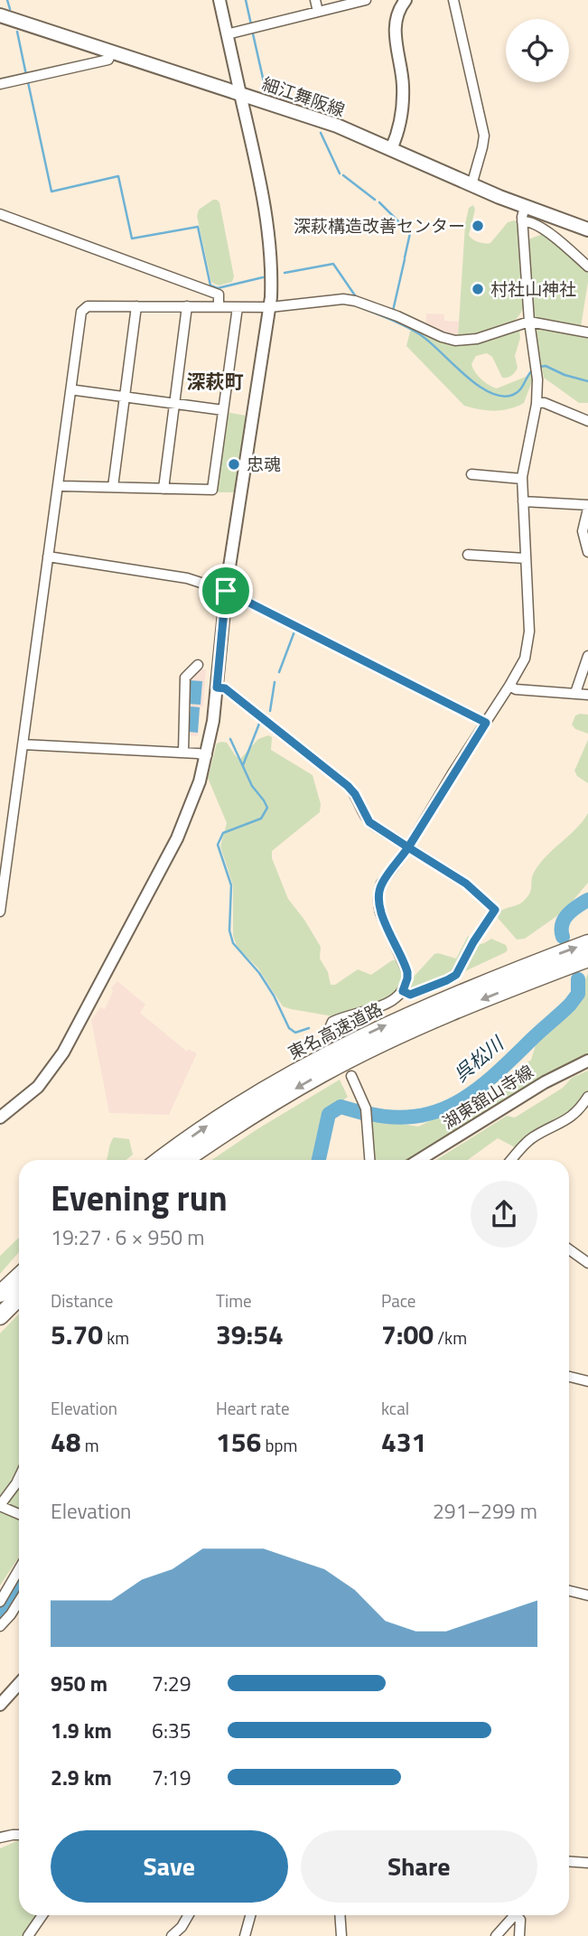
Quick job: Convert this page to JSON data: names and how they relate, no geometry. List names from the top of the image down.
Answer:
{
  "streets": {
    "highway": ["東名高速道路"],
    "main road": ["細江舞阪線"],
    "street": ["湖東舘山寺線"]
  },
  "districts": ["深萩町"],
  "water": ["呉松川"],
  "places": ["深萩構造改善センター", "村社山神社", "忠魂"],
  "page": {
    "heading": ["Evening run", "19:27 · 6 × 950 m"],
    "stats": [
      ["Distance", "5.70 km"],
      ["Time", "39:54"],
      ["Pace", "7:00 /km"],
      ["Elevation", "48 m"],
      ["Heart rate", "156 bpm"],
      ["kcal", "431"]
    ],
    "chart": ["Elevation", "291–299 m"],
    "list": [
      {
        "name": "950 m",
        "note": "7:29"
      },
      {
        "name": "1.9 km",
        "note": "6:35"
      },
      {
        "name": "2.9 km",
        "note": "7:19"
      }
    ],
    "buttons": ["Save", "Share"]
  }
}
